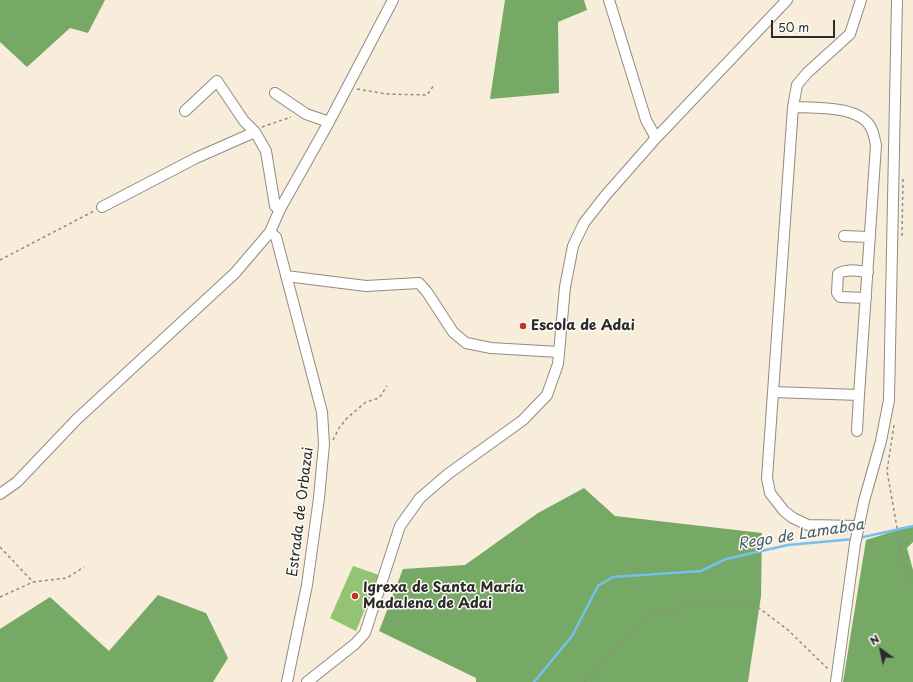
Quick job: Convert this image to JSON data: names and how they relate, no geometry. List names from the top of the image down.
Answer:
{
  "streets": {
    "street": ["Estrada de Orbazai"]
  },
  "water": ["Rego de Lamaboa"],
  "places": ["Escola de Adai", "Igrexa de Santa María Madalena de Adai"],
  "scale_bar": "50 m",
  "north": "top left"
}
